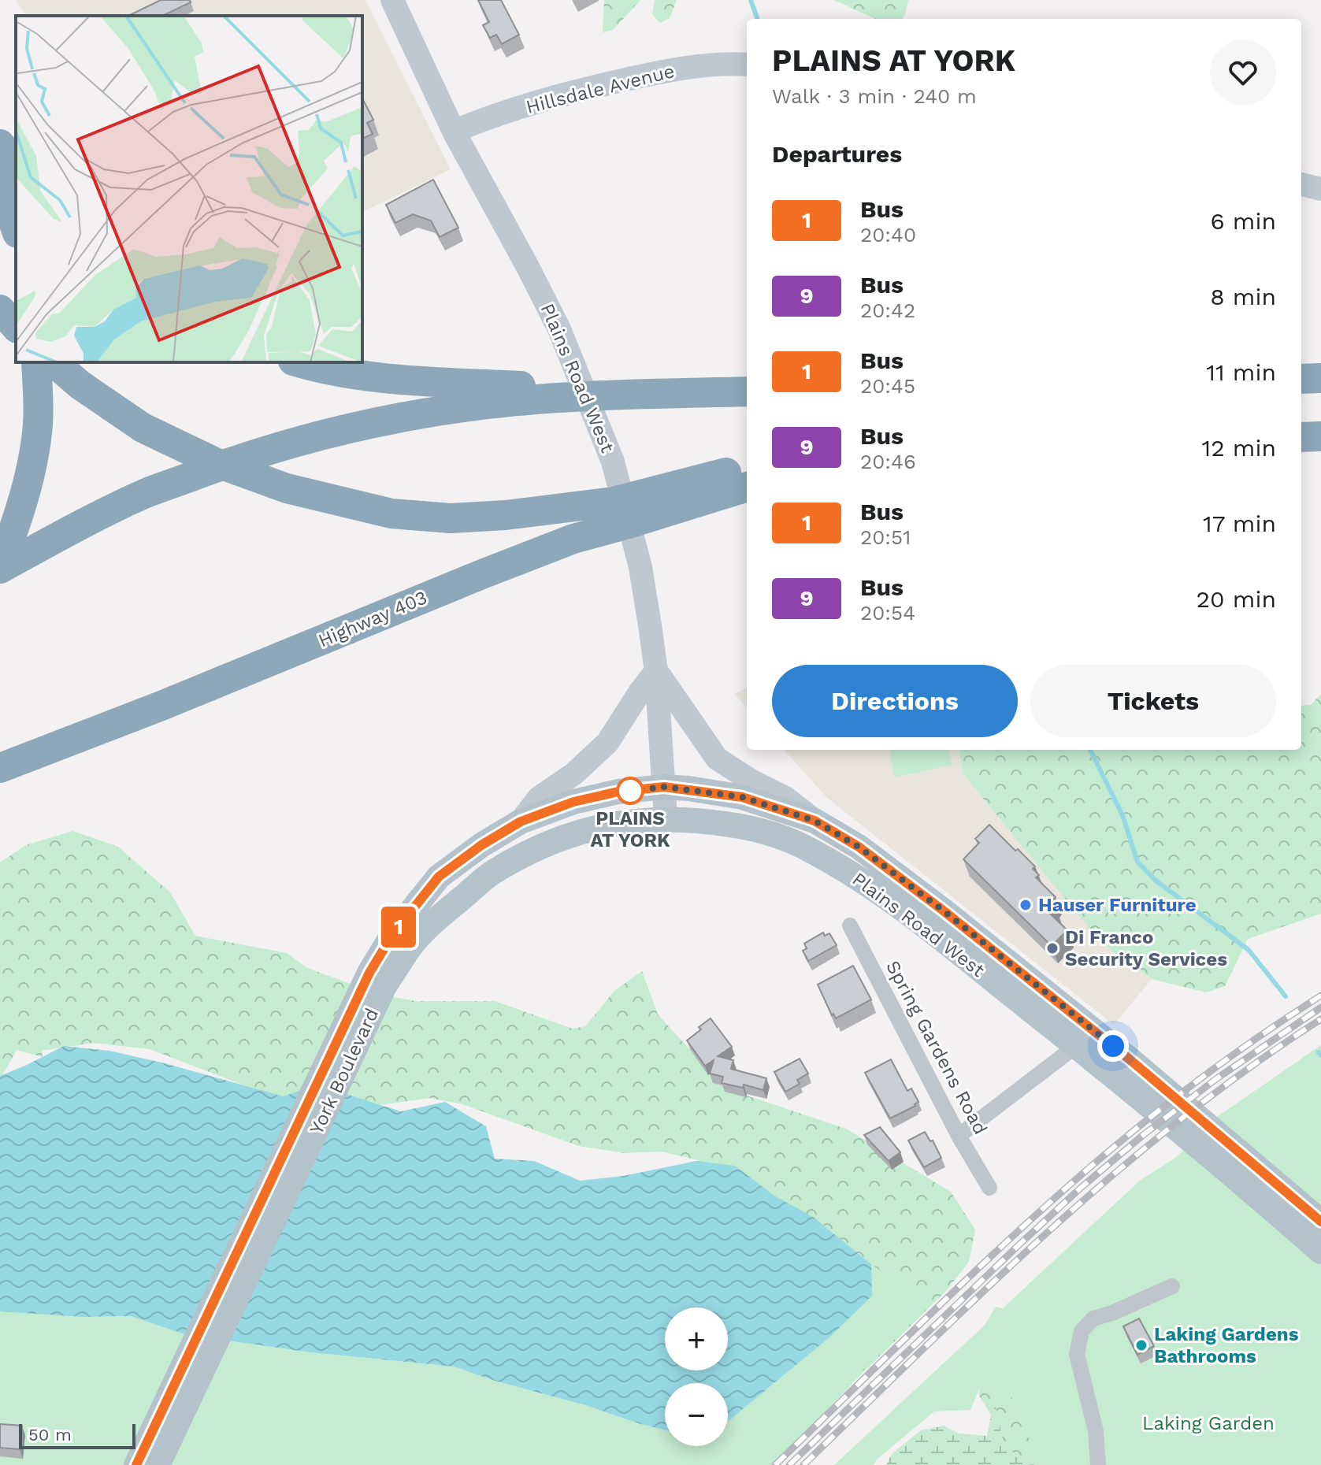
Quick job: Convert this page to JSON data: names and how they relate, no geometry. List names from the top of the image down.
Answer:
{
  "streets": {
    "highway": ["Highway 403"],
    "main road": ["Hillsdale Avenue", "Plains Road West", "York Boulevard"],
    "street": ["Spring Gardens Road"]
  },
  "crossings": [
    ["Hillsdale Avenue", "Plains Road West"],
    ["Plains Road West", "York Boulevard"]
  ],
  "parks": ["Laking Garden"],
  "places": [
    "PLAINS AT YORK",
    "Hauser Furniture",
    "Di Franco Security Services",
    "Laking Gardens Bathrooms"
  ],
  "lines": ["bus line 1"],
  "scale_bar": "50 m",
  "page": {
    "on_map": "1",
    "heading": [
      ["PLAINS AT YORK", "Walk · 3 min · 240 m"],
      "Departures"
    ],
    "list": [
      {
        "mark": "1",
        "name": "Bus",
        "note": "20:40",
        "value": "6 min"
      },
      {
        "mark": "9",
        "name": "Bus",
        "note": "20:42",
        "value": "8 min"
      },
      {
        "mark": "1",
        "name": "Bus",
        "note": "20:45",
        "value": "11 min"
      },
      {
        "mark": "9",
        "name": "Bus",
        "note": "20:46",
        "value": "12 min"
      },
      {
        "mark": "1",
        "name": "Bus",
        "note": "20:51",
        "value": "17 min"
      },
      {
        "mark": "9",
        "name": "Bus",
        "note": "20:54",
        "value": "20 min"
      }
    ],
    "buttons": ["Directions", "Tickets"],
    "map_buttons": ["+", "−"],
    "scale": "50 m"
  }
}
